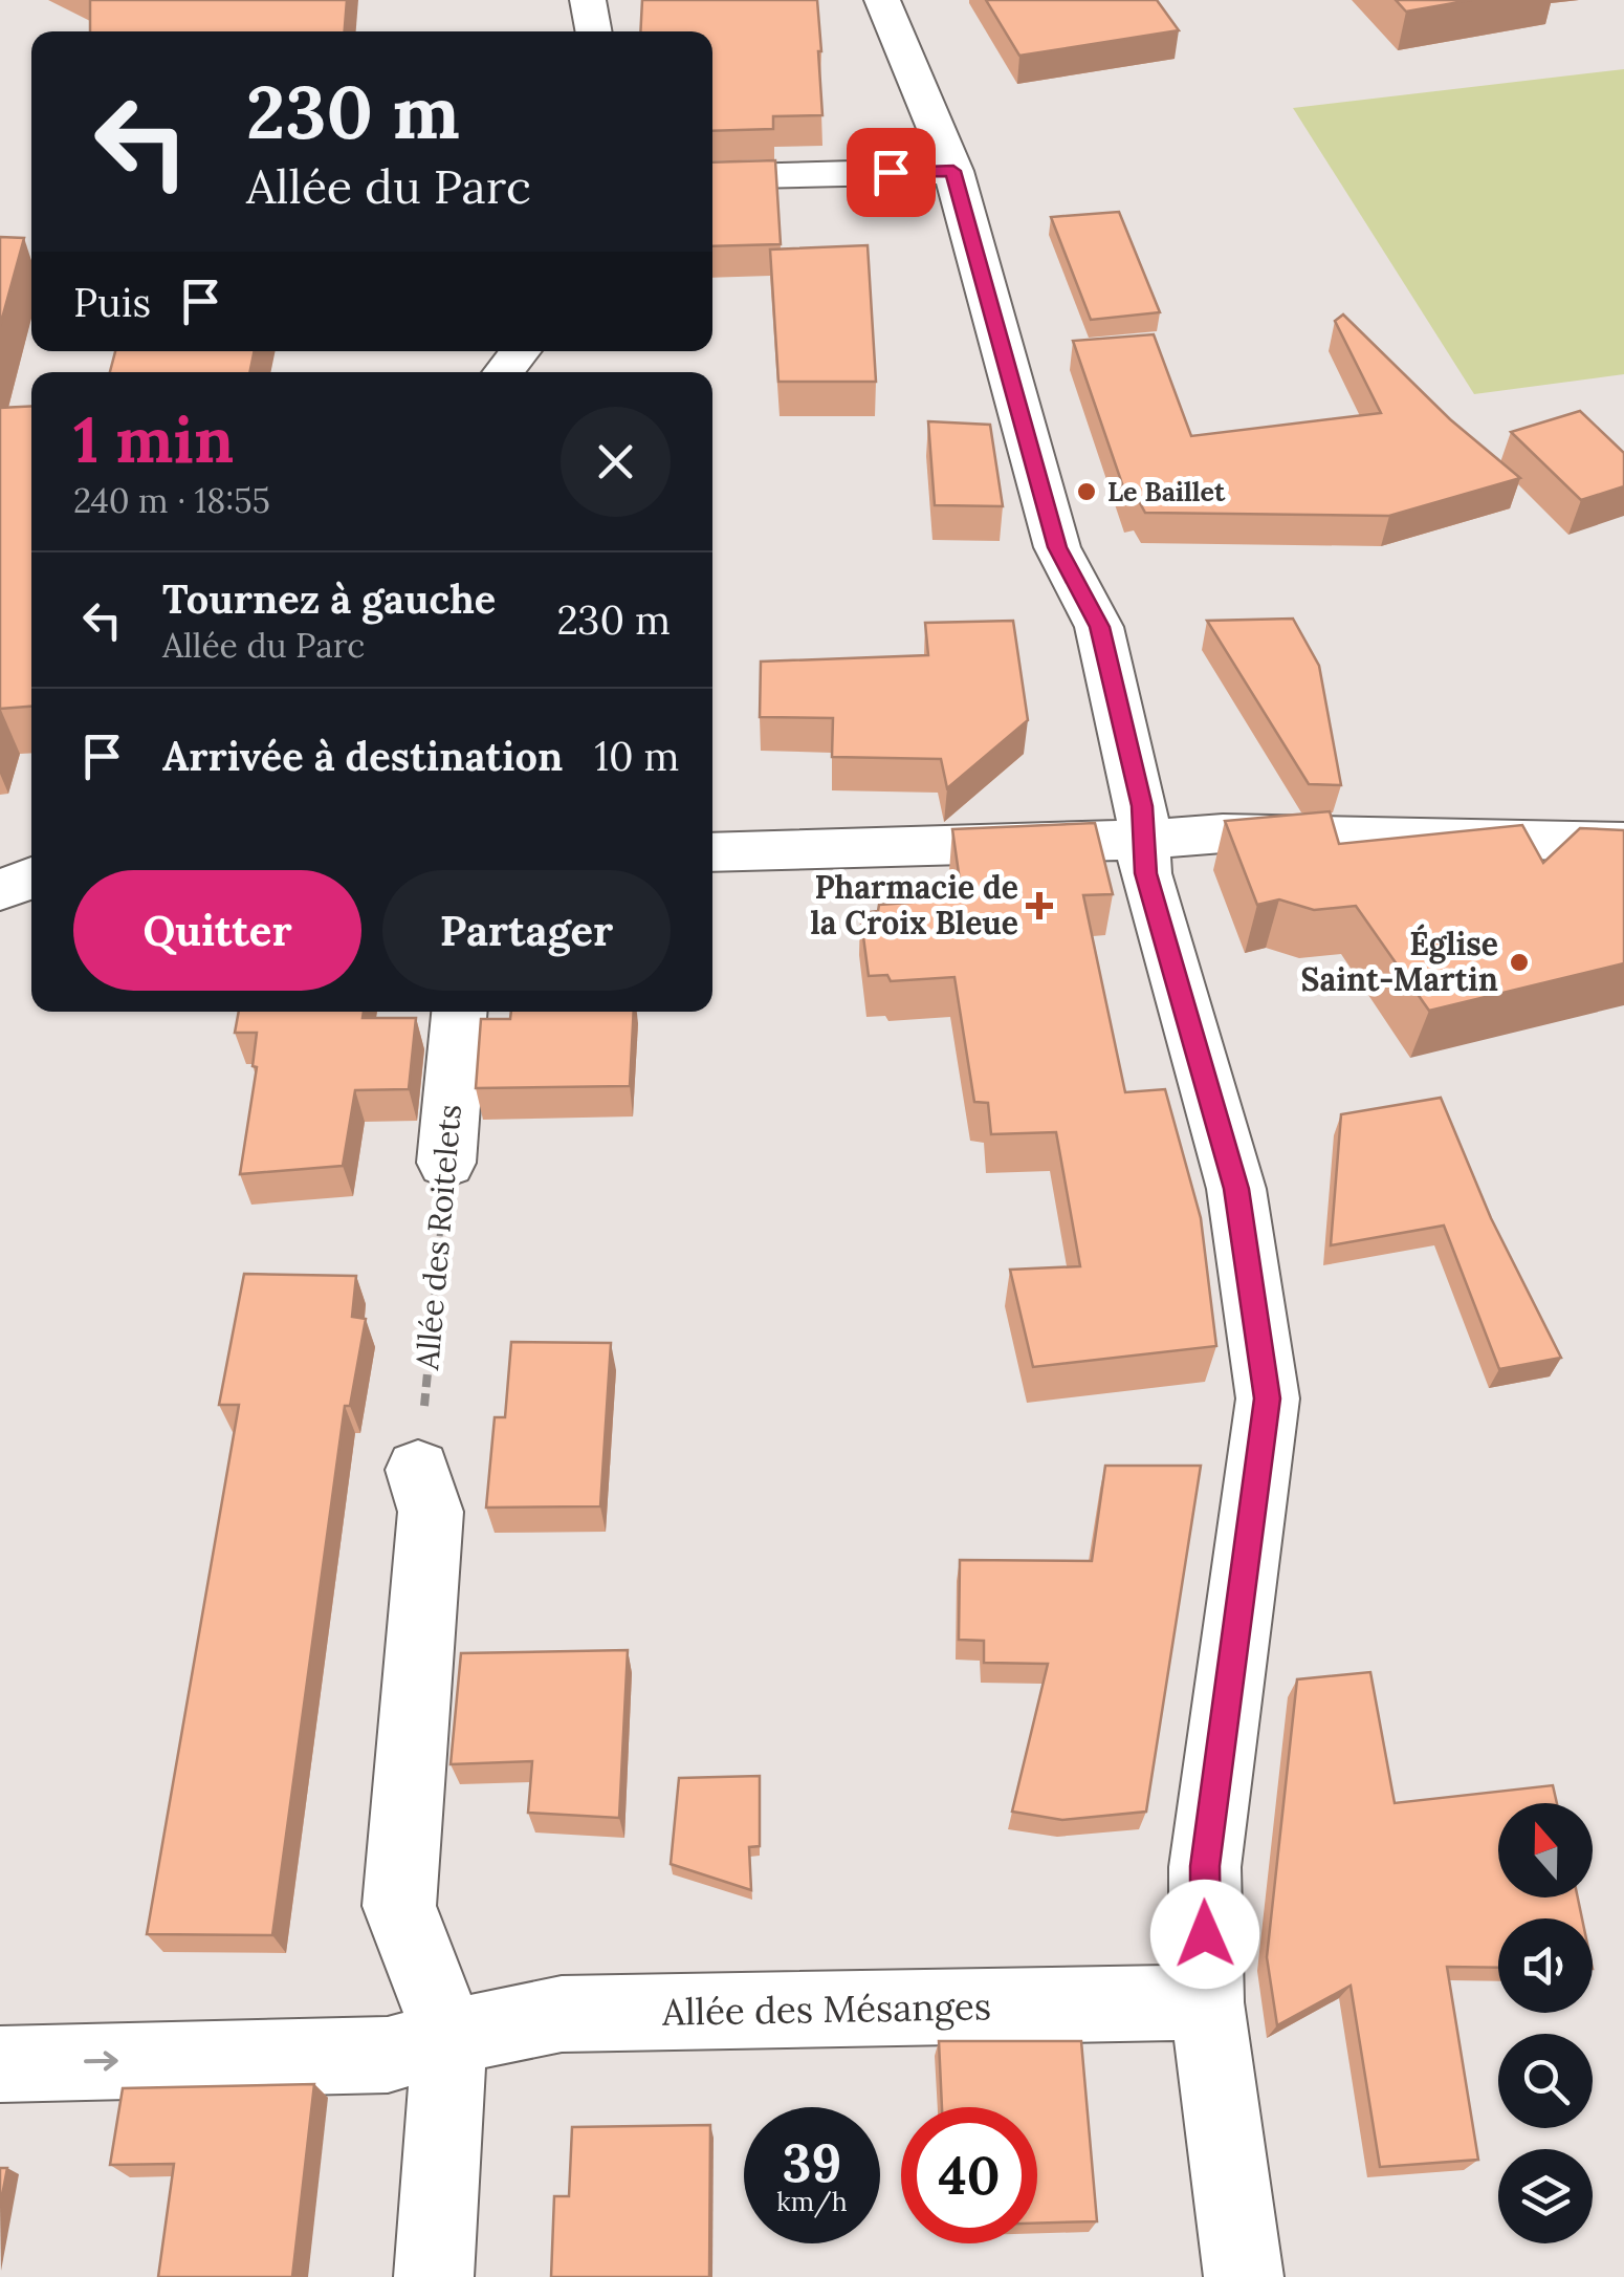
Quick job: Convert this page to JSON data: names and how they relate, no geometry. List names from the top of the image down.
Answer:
{
  "streets": {
    "street": ["Allée des Roitelets", "Allée des Mésanges"]
  },
  "one_way": ["Allée des Mésanges"],
  "places": {
    "other": ["Le Baillet", "Église Saint-Martin"],
    "health": ["Pharmacie de la Croix Bleue"]
  },
  "north": "top",
  "page": {
    "turn": ["230 m", "Allée du Parc"],
    "then": "Puis",
    "heading": ["1 min", "240 m · 18:55"],
    "list": [
      {
        "name": "Tournez à gauche",
        "note": "Allée du Parc",
        "value": "230 m"
      },
      {
        "name": "Arrivée à destination",
        "value": "10 m"
      }
    ],
    "buttons": ["Quitter", "Partager"],
    "speed": "39 km/h",
    "limit": "40"
  }
}
